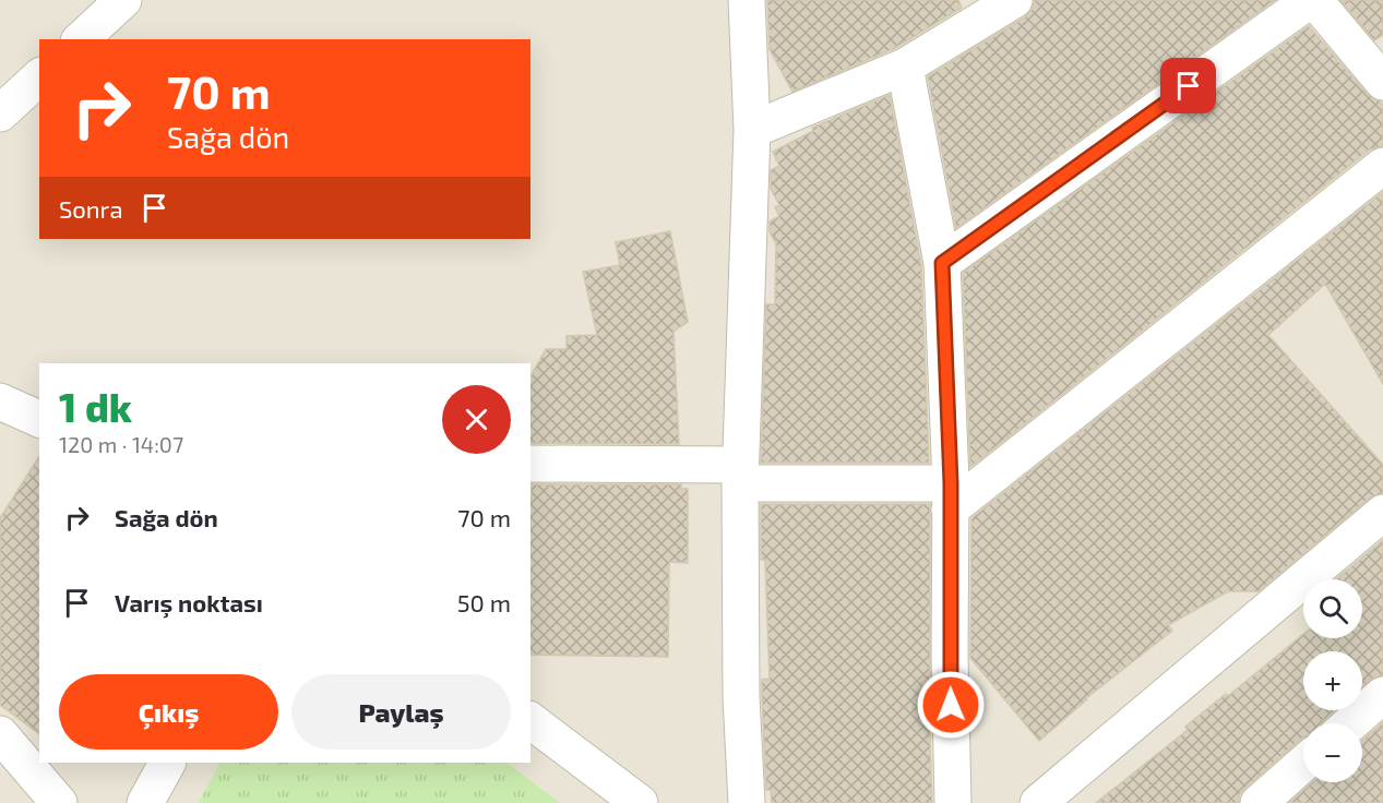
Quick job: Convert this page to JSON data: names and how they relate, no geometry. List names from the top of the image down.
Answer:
{
  "page": {
    "turn": ["70 m", "Sağa dön"],
    "then": "Sonra",
    "heading": ["1 dk", "120 m · 14:07"],
    "list": [
      {
        "name": "Sağa dön",
        "value": "70 m"
      },
      {
        "name": "Varış noktası",
        "value": "50 m"
      }
    ],
    "map_buttons": ["+", "−"],
    "buttons": ["Çıkış", "Paylaş"]
  }
}
